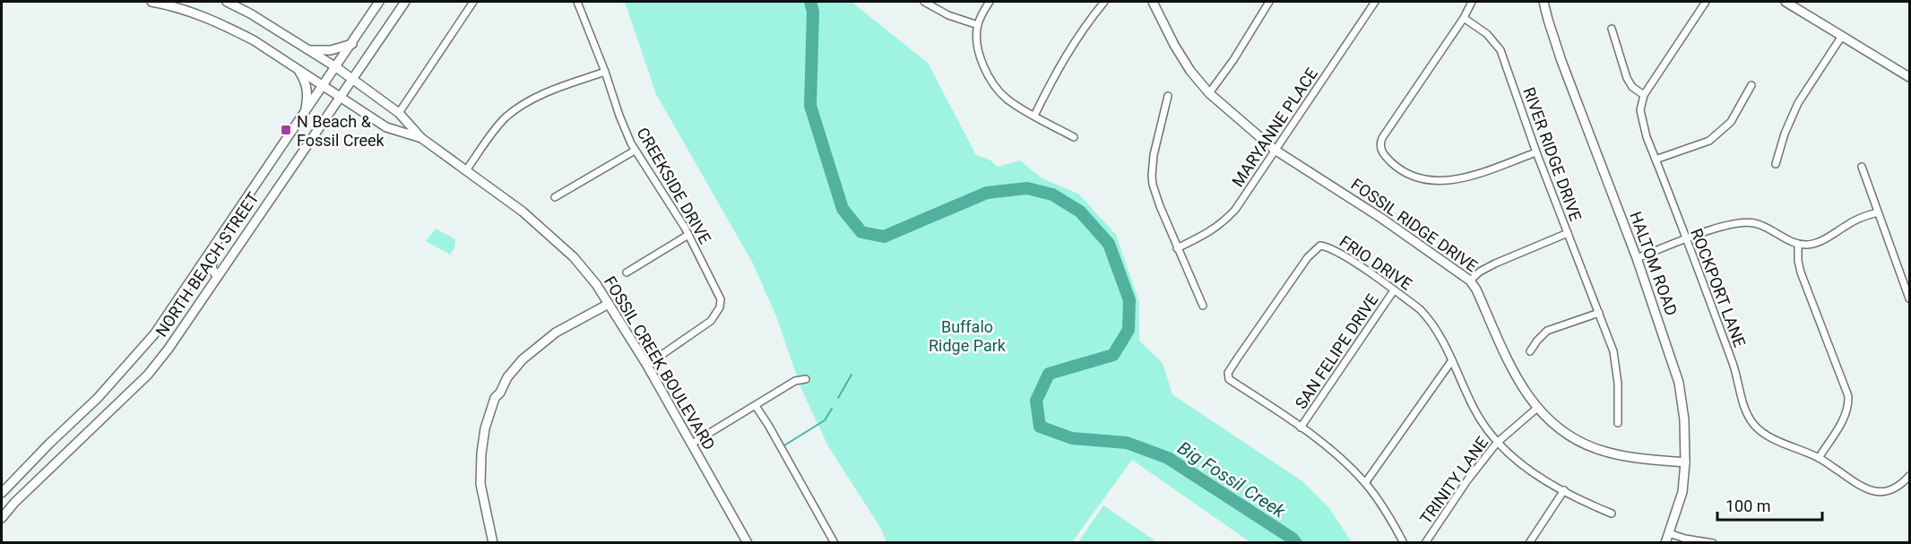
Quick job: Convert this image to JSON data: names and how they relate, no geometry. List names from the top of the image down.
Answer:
{
  "streets": {
    "main road": [
      "FOSSIL RIDGE DRIVE",
      "HALTOM ROAD",
      "NORTH BEACH STREET",
      "FOSSIL CREEK BOULEVARD"
    ],
    "street": [
      "MARYANNE PLACE",
      "RIVER RIDGE DRIVE",
      "CREEKSIDE DRIVE",
      "FRIO DRIVE",
      "ROCKPORT LANE",
      "SAN FELIPE DRIVE",
      "TRINITY LANE"
    ]
  },
  "crossings": [
    ["MARYANNE PLACE", "FOSSIL RIDGE DRIVE"],
    ["CREEKSIDE DRIVE", "FOSSIL CREEK BOULEVARD"],
    ["FOSSIL RIDGE DRIVE", "HALTOM ROAD"],
    ["FOSSIL RIDGE DRIVE", "TRINITY LANE"],
    ["FRIO DRIVE", "SAN FELIPE DRIVE"],
    ["FRIO DRIVE", "TRINITY LANE"],
    ["NORTH BEACH STREET", "FOSSIL CREEK BOULEVARD"]
  ],
  "water": ["Big Fossil Creek"],
  "parks": ["Buffalo Ridge Park"],
  "places": {
    "transit": ["N Beach & Fossil Creek"]
  },
  "scale_bar": "100 m"
}
